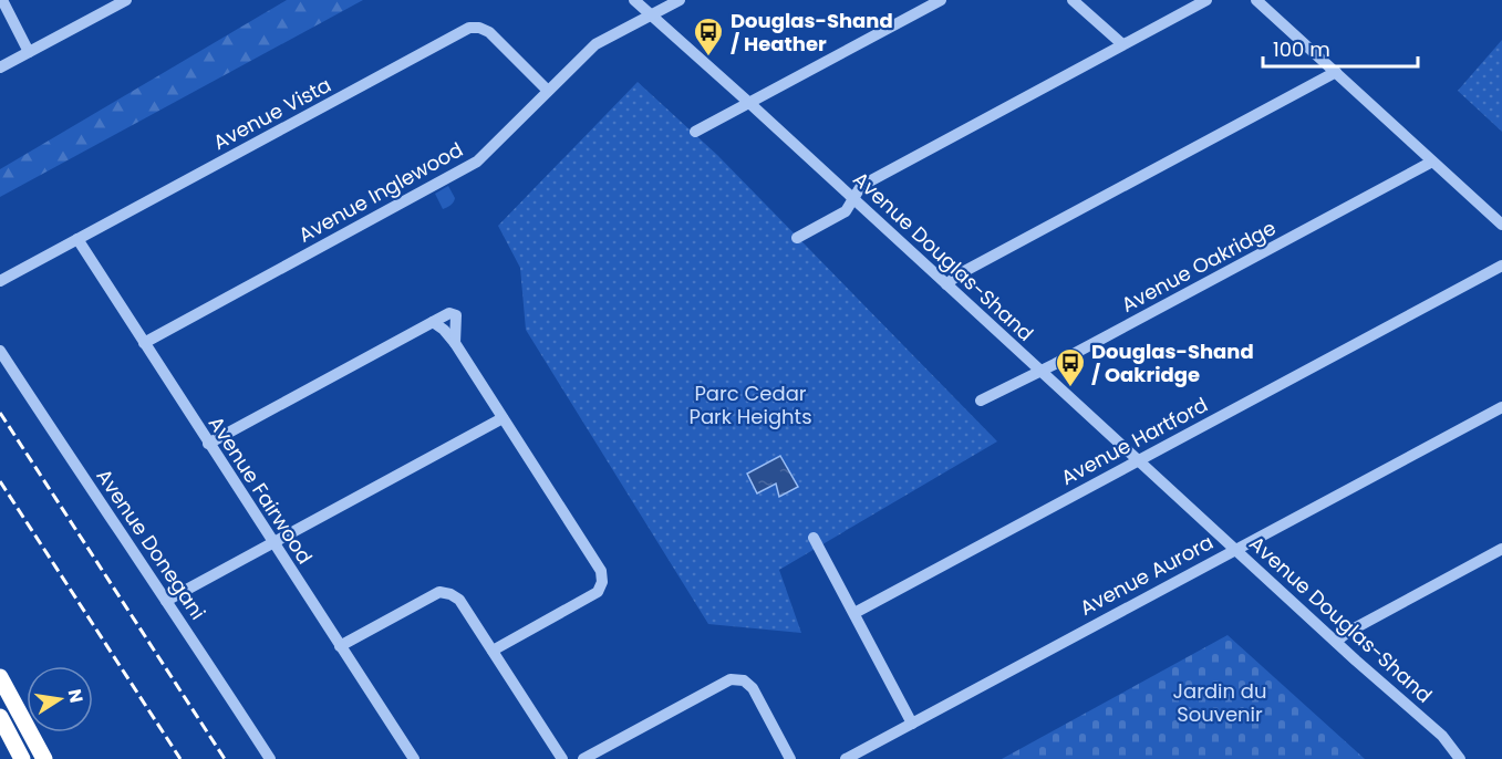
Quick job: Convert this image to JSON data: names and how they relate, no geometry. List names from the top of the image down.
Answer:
{
  "streets": {
    "street": [
      "Avenue Vista",
      "Avenue Inglewood",
      "Avenue Douglas-Shand",
      "Avenue Oakridge",
      "Avenue Hartford",
      "Avenue Fairwood",
      "Avenue Donegani",
      "Avenue Aurora"
    ]
  },
  "crossings": [
    ["Avenue Vista", "Avenue Inglewood"],
    ["Avenue Vista", "Avenue Fairwood"],
    ["Avenue Inglewood", "Avenue Douglas-Shand"],
    ["Avenue Inglewood", "Avenue Fairwood"],
    ["Avenue Douglas-Shand", "Avenue Oakridge"],
    ["Avenue Douglas-Shand", "Avenue Hartford"],
    ["Avenue Douglas-Shand", "Avenue Aurora"]
  ],
  "parks": ["Parc Cedar Park Heights", "Jardin du Souvenir"],
  "places": {
    "bus stop": ["Douglas-Shand / Heather", "Douglas-Shand / Oakridge"]
  },
  "scale_bar": "100 m",
  "north": "right"
}
